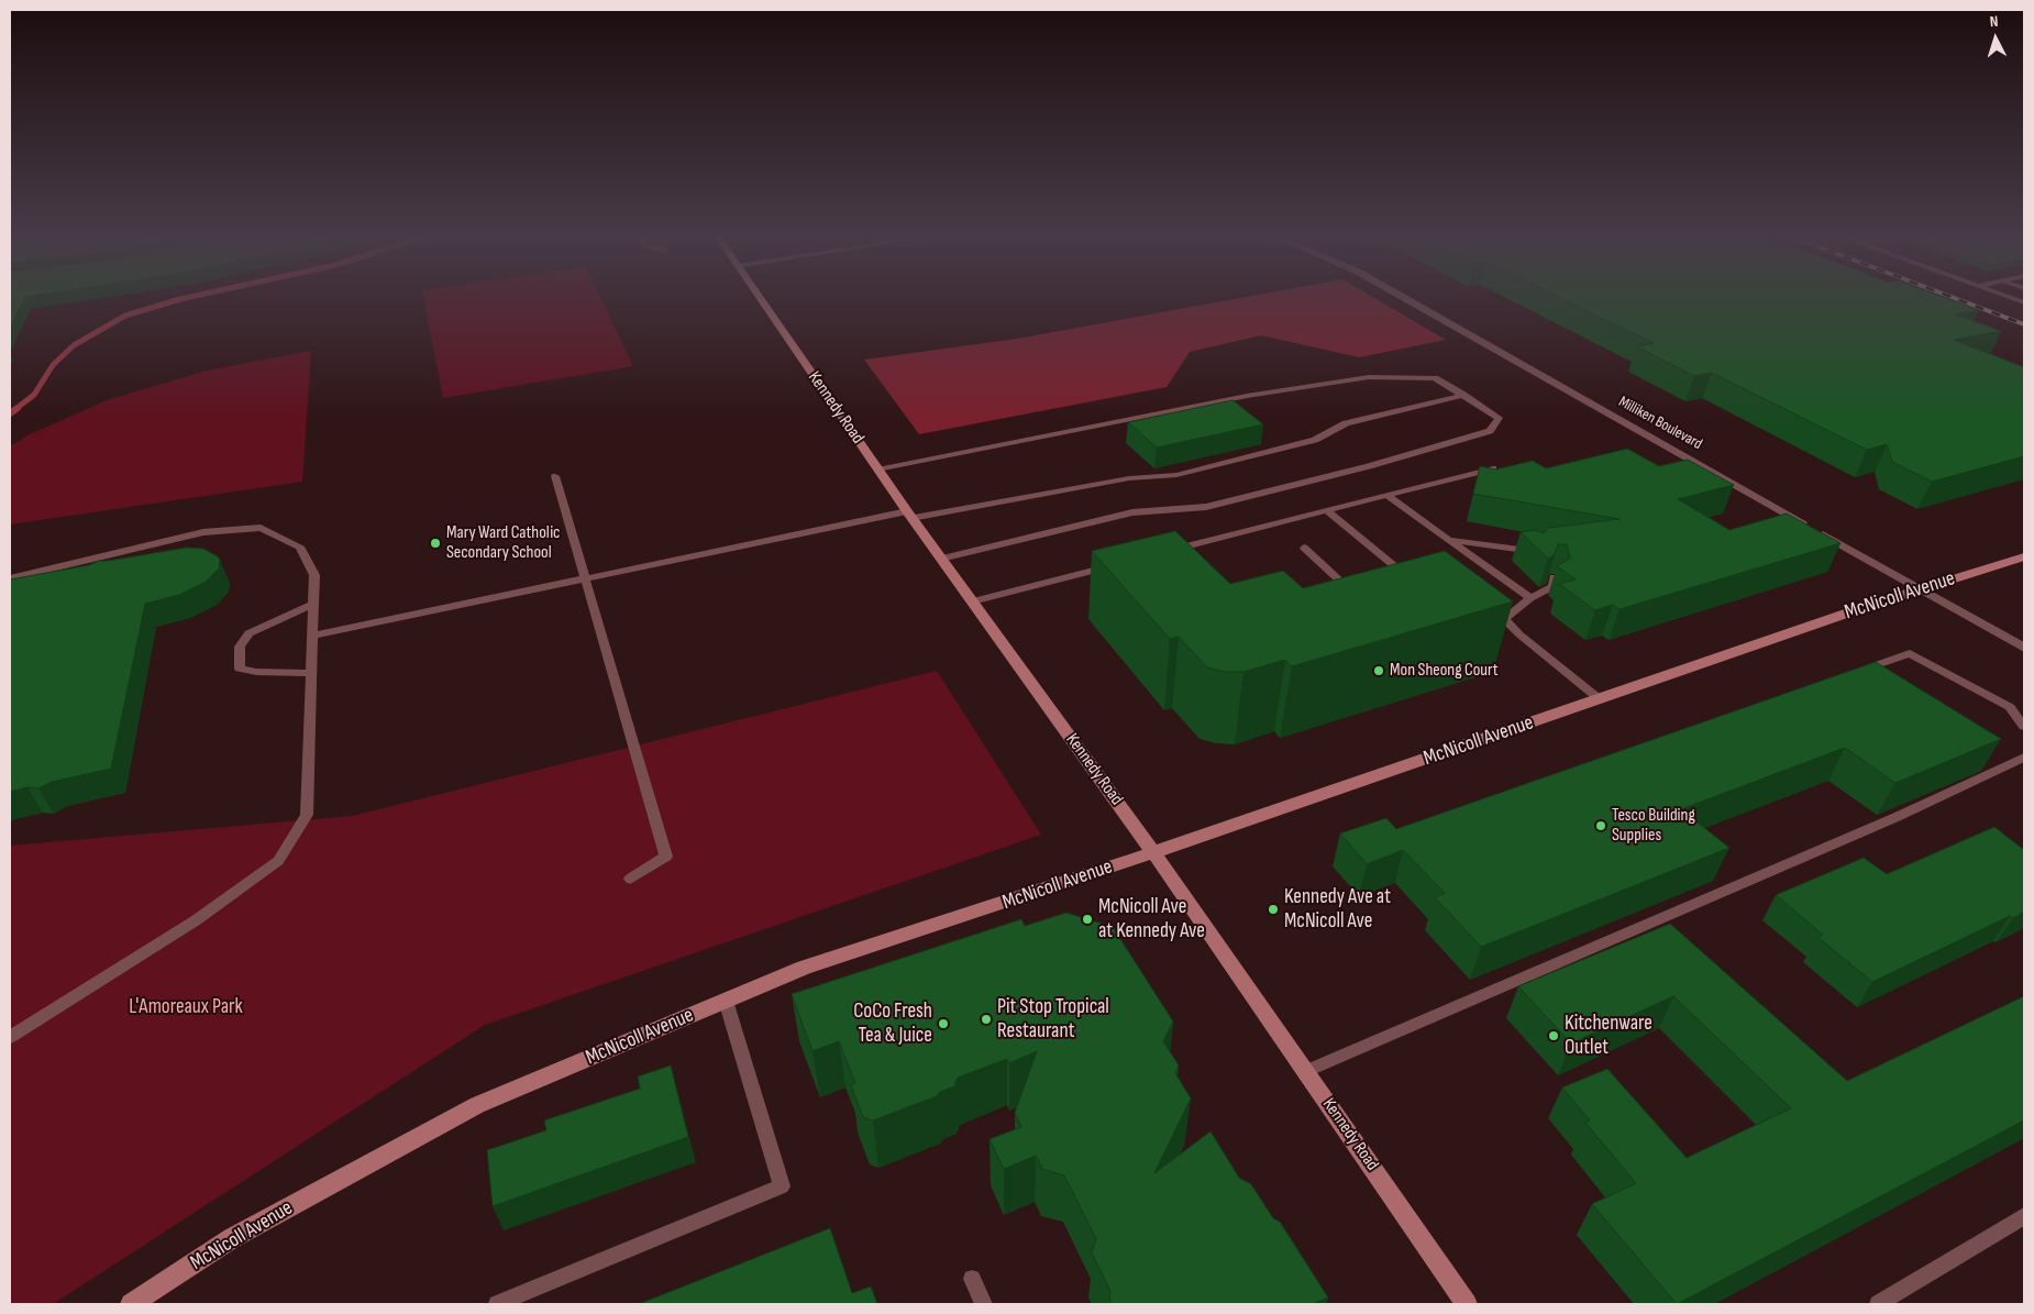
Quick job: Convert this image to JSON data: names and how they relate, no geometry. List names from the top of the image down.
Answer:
{
  "streets": {
    "main road": ["Kennedy Road", "McNicoll Avenue"],
    "street": ["Milliken Boulevard"]
  },
  "crossings": [
    ["Kennedy Road", "McNicoll Avenue"],
    ["Milliken Boulevard", "McNicoll Avenue"]
  ],
  "parks": ["L'Amoreaux Park"],
  "places": [
    "Mary Ward Catholic Secondary School",
    "Mon Sheong Court",
    "Tesco Building Supplies",
    "Kennedy Ave at McNicoll Ave",
    "McNicoll Ave at Kennedy Ave",
    "Pit Stop Tropical Restaurant",
    "CoCo Fresh Tea & Juice",
    "Kitchenware Outlet"
  ],
  "north": "top"
}
